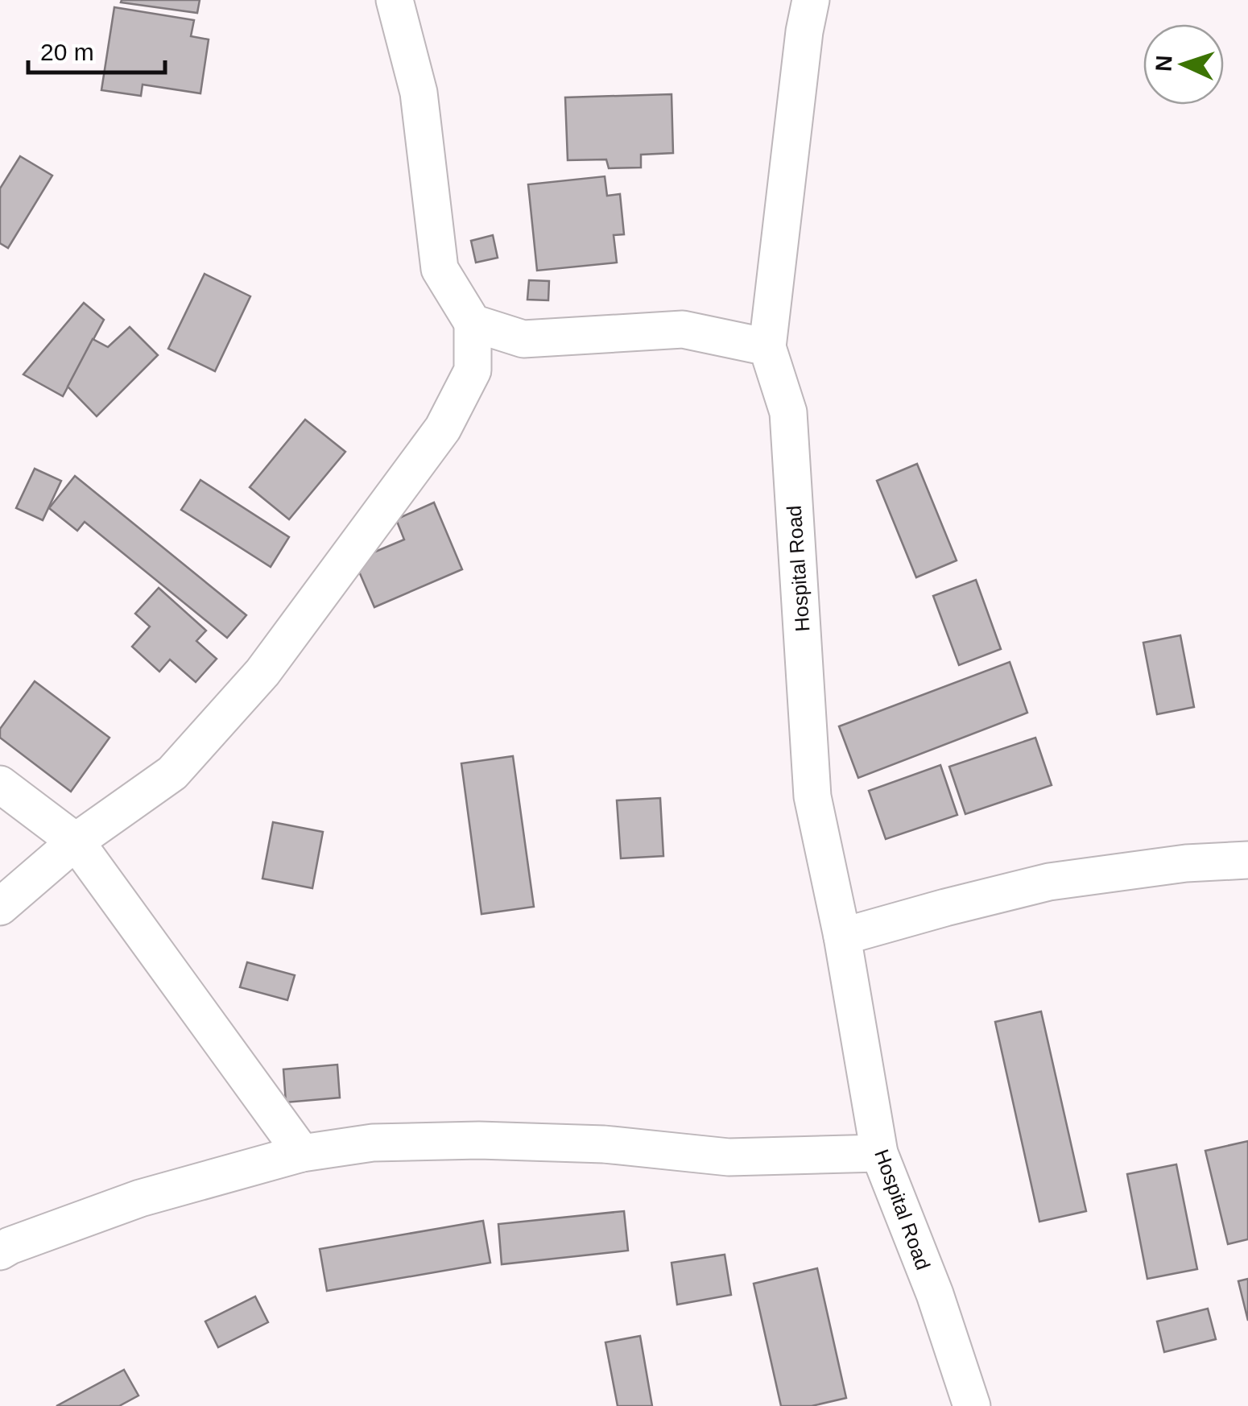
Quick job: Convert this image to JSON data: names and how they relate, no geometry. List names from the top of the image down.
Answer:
{
  "streets": {
    "street": ["Hospital Road"]
  },
  "scale_bar": "20 m",
  "north": "left"
}
